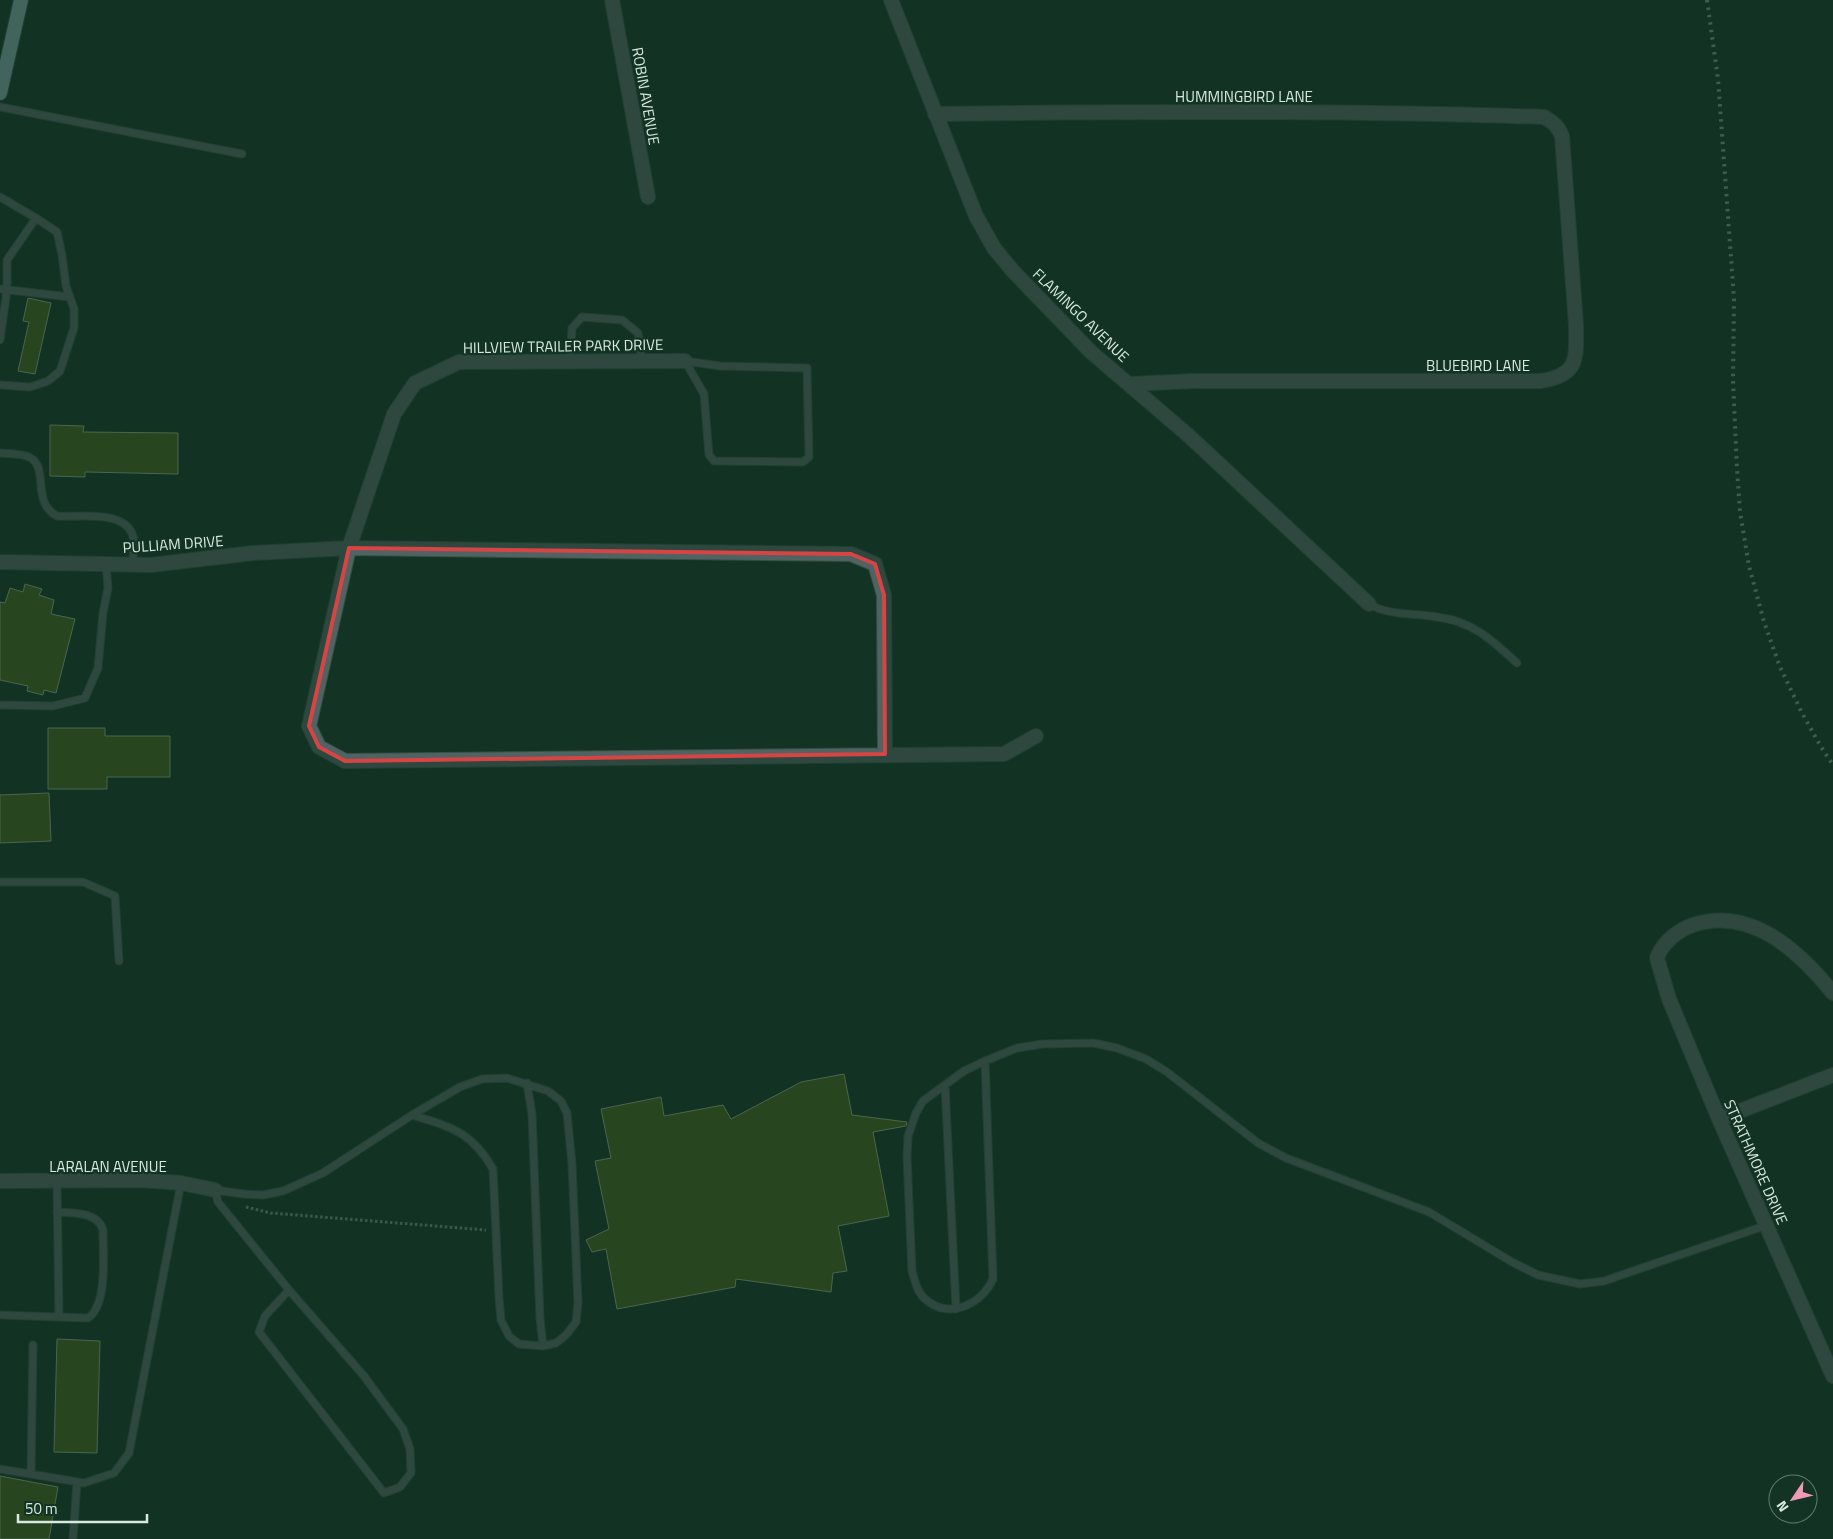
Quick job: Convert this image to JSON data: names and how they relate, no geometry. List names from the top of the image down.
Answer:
{
  "streets": {
    "street": [
      "ROBIN AVENUE",
      "HUMMINGBIRD LANE",
      "FLAMINGO AVENUE",
      "HILLVIEW TRAILER PARK DRIVE",
      "BLUEBIRD LANE",
      "PULLIAM DRIVE",
      "STRATHMORE DRIVE",
      "LARALAN AVENUE"
    ]
  },
  "crossings": [
    ["HUMMINGBIRD LANE", "FLAMINGO AVENUE"],
    ["HUMMINGBIRD LANE", "BLUEBIRD LANE"],
    ["FLAMINGO AVENUE", "BLUEBIRD LANE"],
    ["HILLVIEW TRAILER PARK DRIVE", "PULLIAM DRIVE"]
  ],
  "scale_bar": "50 m",
  "north": "bottom left"
}
